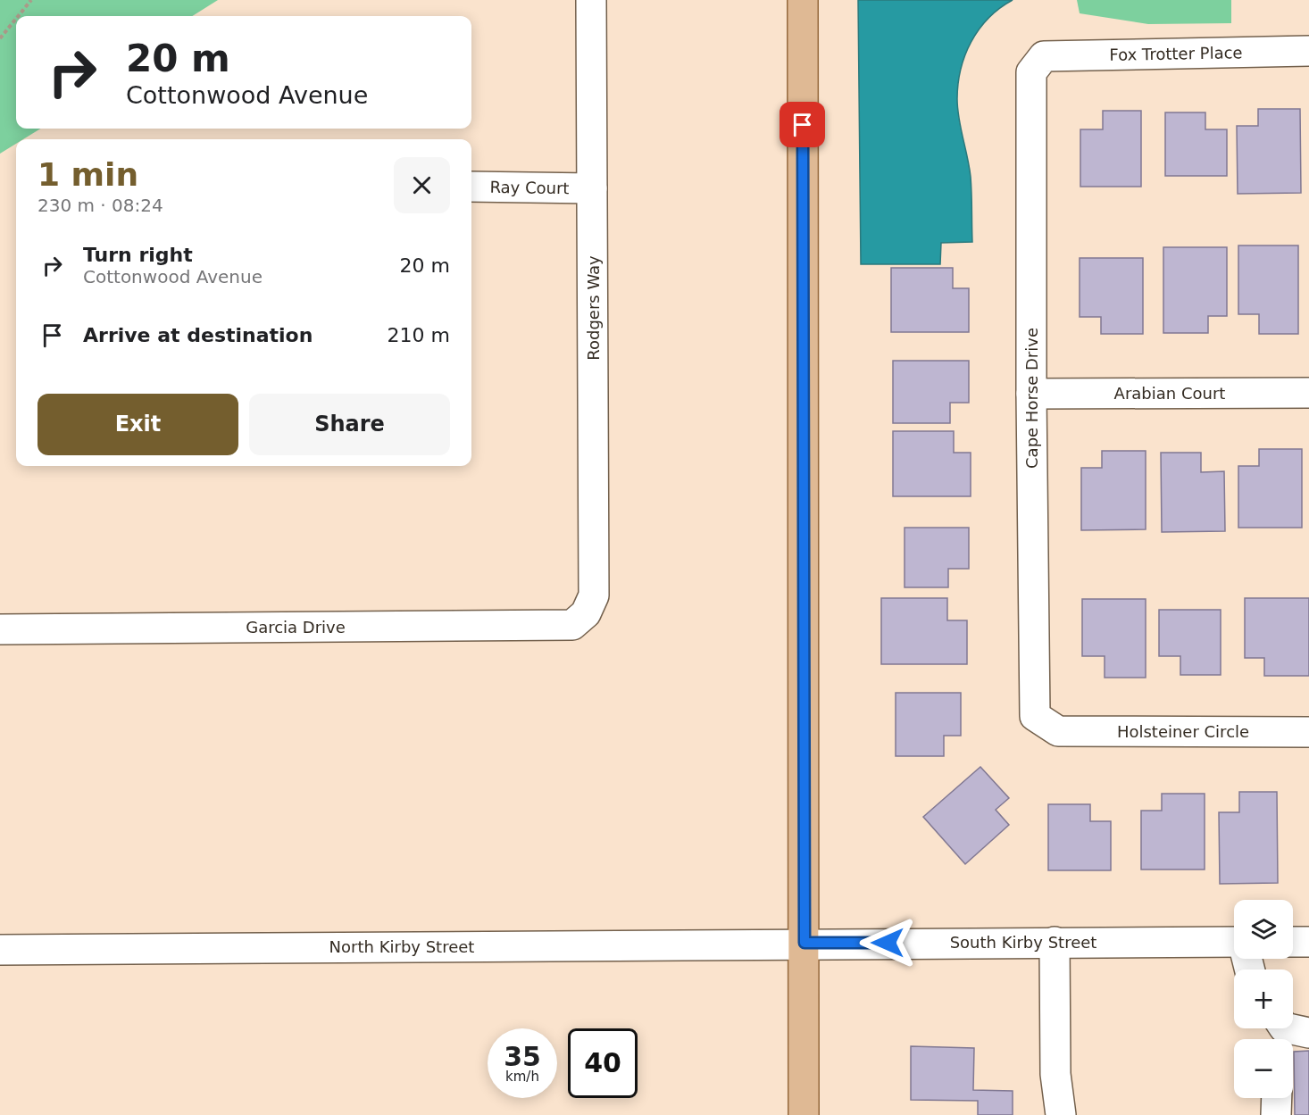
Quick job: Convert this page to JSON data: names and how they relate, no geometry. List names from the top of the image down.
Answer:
{
  "streets": {
    "street": [
      "Fox Trotter Place",
      "Ray Court",
      "Rodgers Way",
      "Arabian Court",
      "Cape Horse Drive",
      "Garcia Drive",
      "Holsteiner Circle",
      "South Kirby Street",
      "North Kirby Street"
    ]
  },
  "crossings": [
    ["Fox Trotter Place", "Cape Horse Drive"],
    ["Ray Court", "Rodgers Way"],
    ["Rodgers Way", "Garcia Drive"],
    ["Arabian Court", "Cape Horse Drive"],
    ["Cape Horse Drive", "Holsteiner Circle"],
    ["South Kirby Street", "North Kirby Street"]
  ],
  "page": {
    "turn": ["20 m", "Cottonwood Avenue"],
    "heading": ["1 min", "230 m · 08:24"],
    "list": [
      {
        "name": "Turn right",
        "note": "Cottonwood Avenue",
        "value": "20 m"
      },
      {
        "name": "Arrive at destination",
        "value": "210 m"
      }
    ],
    "buttons": ["Exit", "Share"],
    "map_buttons": ["+", "−"],
    "speed": "35 km/h",
    "limit": "40"
  }
}
